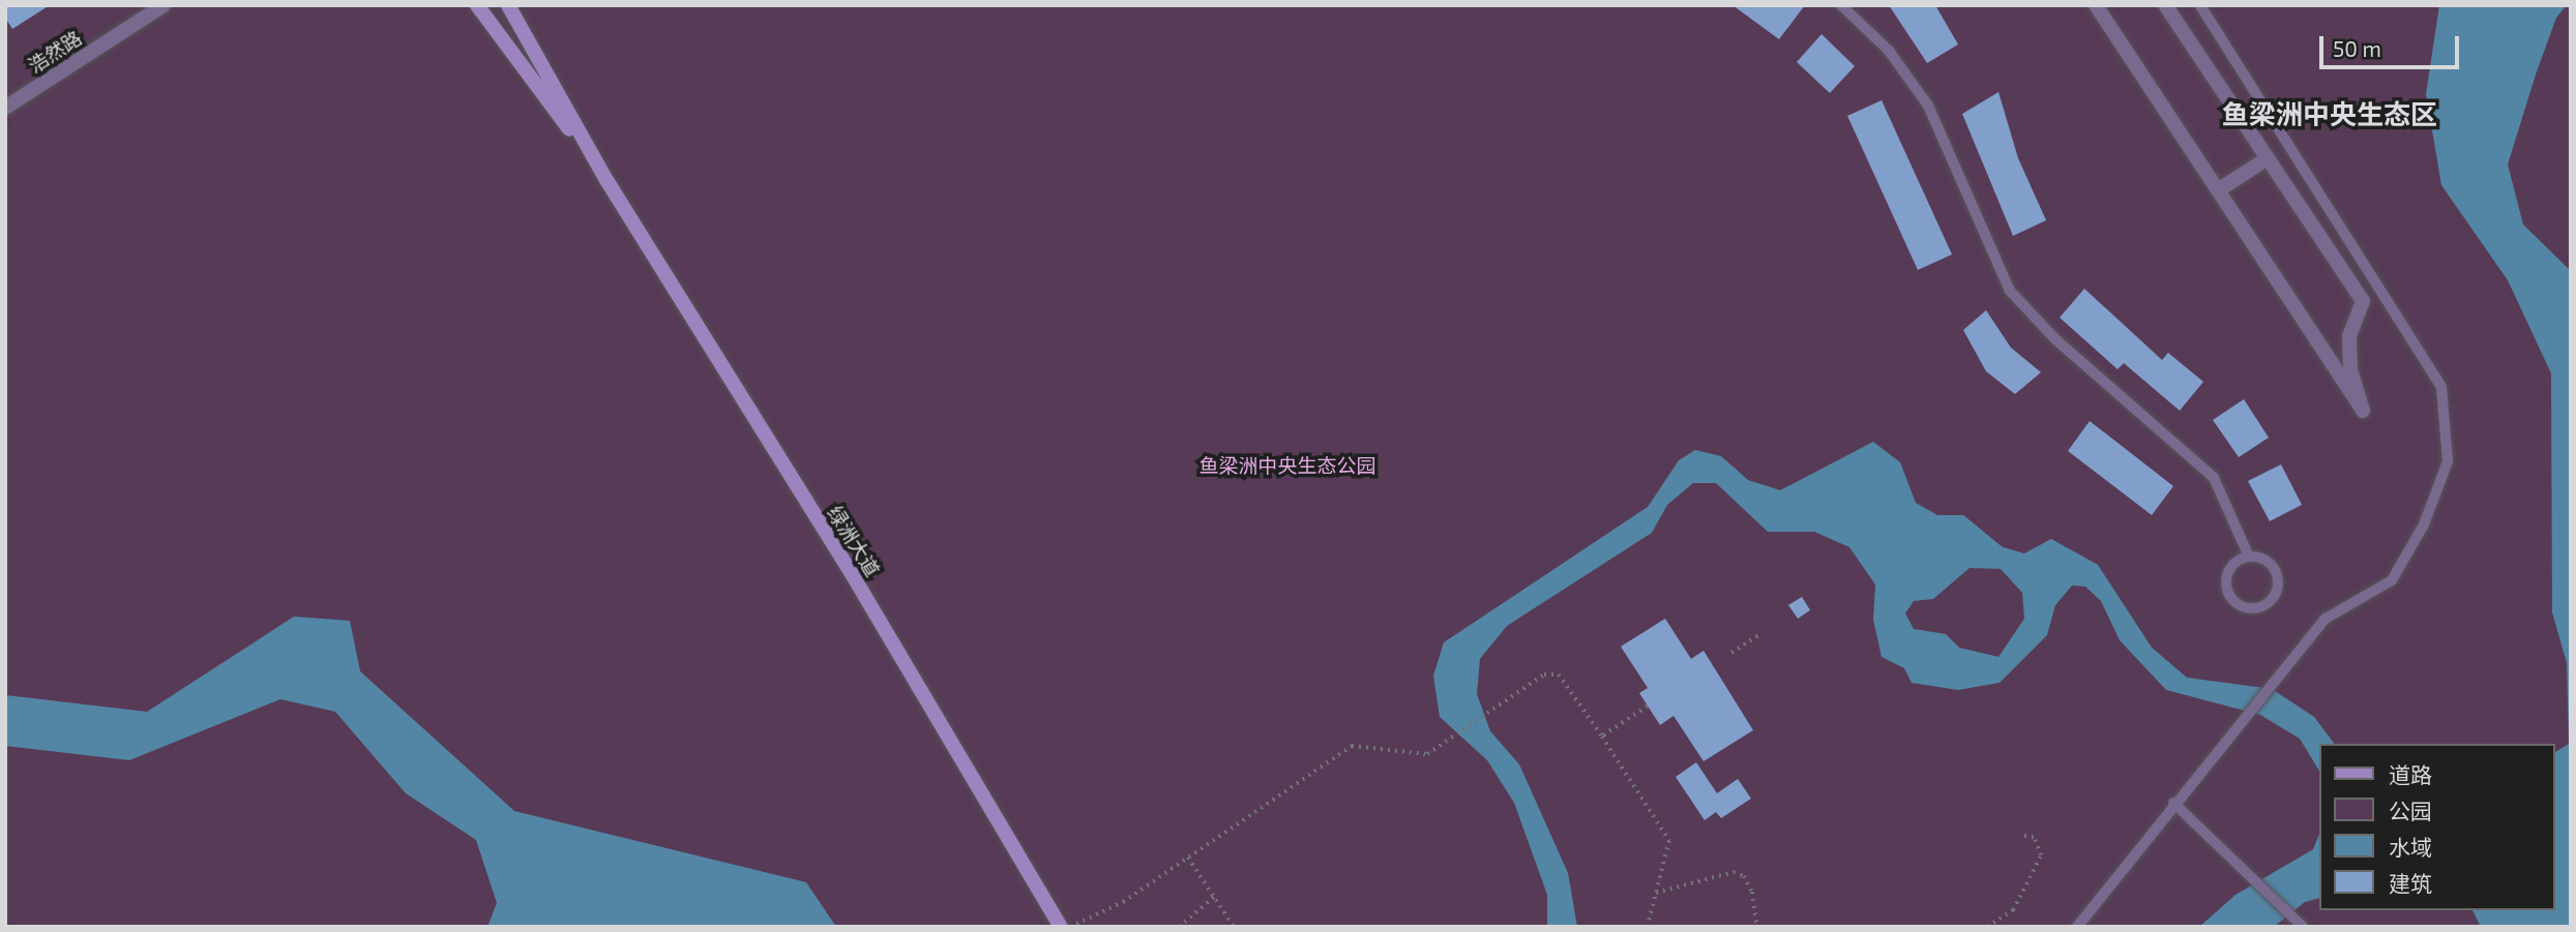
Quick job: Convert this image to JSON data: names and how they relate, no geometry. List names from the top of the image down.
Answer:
{
  "streets": {
    "main road": ["绿洲大道"],
    "street": ["浩然路"]
  },
  "districts": ["鱼梁洲中央生态区"],
  "parks": ["鱼梁洲中央生态公园"],
  "legend": [
    "道路",
    "公园",
    "水域",
    "建筑"
  ],
  "scale_bar": "50 m"
}
